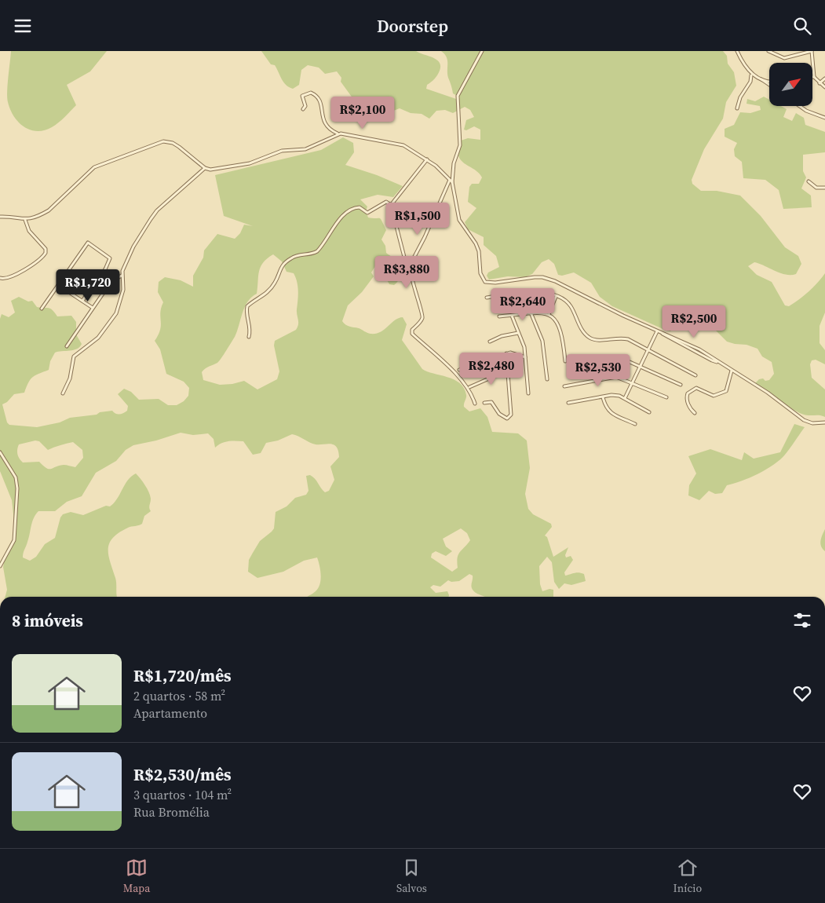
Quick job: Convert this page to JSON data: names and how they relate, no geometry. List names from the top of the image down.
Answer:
{
  "north": "top right",
  "page": {
    "header": "Doorstep",
    "price": [
      "R$2,100",
      "R$1,500",
      "R$3,880",
      "R$1,720",
      "R$2,640",
      "R$2,500",
      "R$2,480",
      "R$2,530"
    ],
    "heading": "8 imóveis",
    "list": [
      {
        "name": "R$1,720/mês",
        "note": "2 quartos · 58 m² · Apartamento"
      },
      {
        "name": "R$2,530/mês",
        "note": "3 quartos · 104 m² · Rua Bromélia"
      }
    ],
    "tabs": ["Mapa", "Salvos", "Início"]
  }
}
